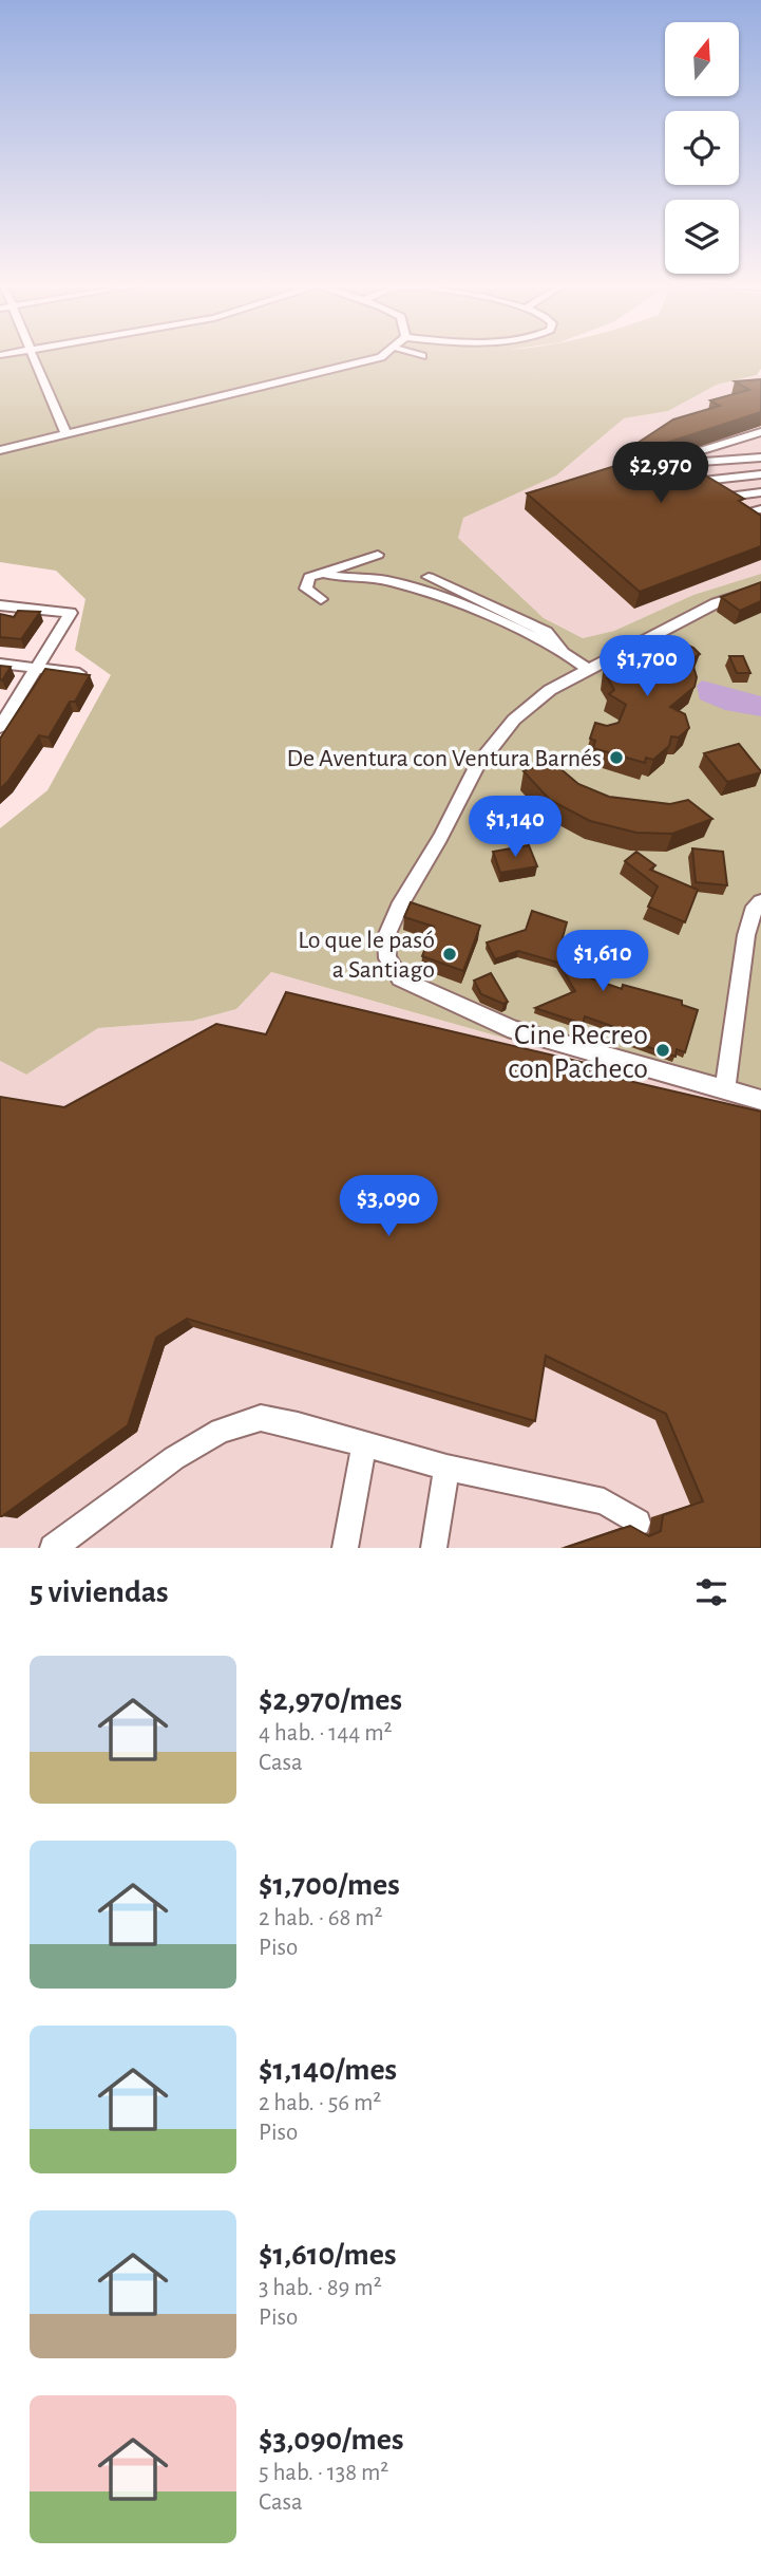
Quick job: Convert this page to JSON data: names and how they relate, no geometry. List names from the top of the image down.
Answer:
{
  "places": ["De Aventura con Ventura Barnés", "Lo que le pasó a Santiago", "Cine Recreo con Pacheco"],
  "north": "top",
  "page": {
    "price": [
      "$2,970",
      "$1,700",
      "$1,140",
      "$1,610",
      "$3,090"
    ],
    "heading": "5 viviendas",
    "list": [
      {
        "name": "$2,970/mes",
        "note": "4 hab. · 144 m² · Casa"
      },
      {
        "name": "$1,700/mes",
        "note": "2 hab. · 68 m² · Piso"
      },
      {
        "name": "$1,140/mes",
        "note": "2 hab. · 56 m² · Piso"
      },
      {
        "name": "$1,610/mes",
        "note": "3 hab. · 89 m² · Piso"
      },
      {
        "name": "$3,090/mes",
        "note": "5 hab. · 138 m² · Casa"
      }
    ]
  }
}
